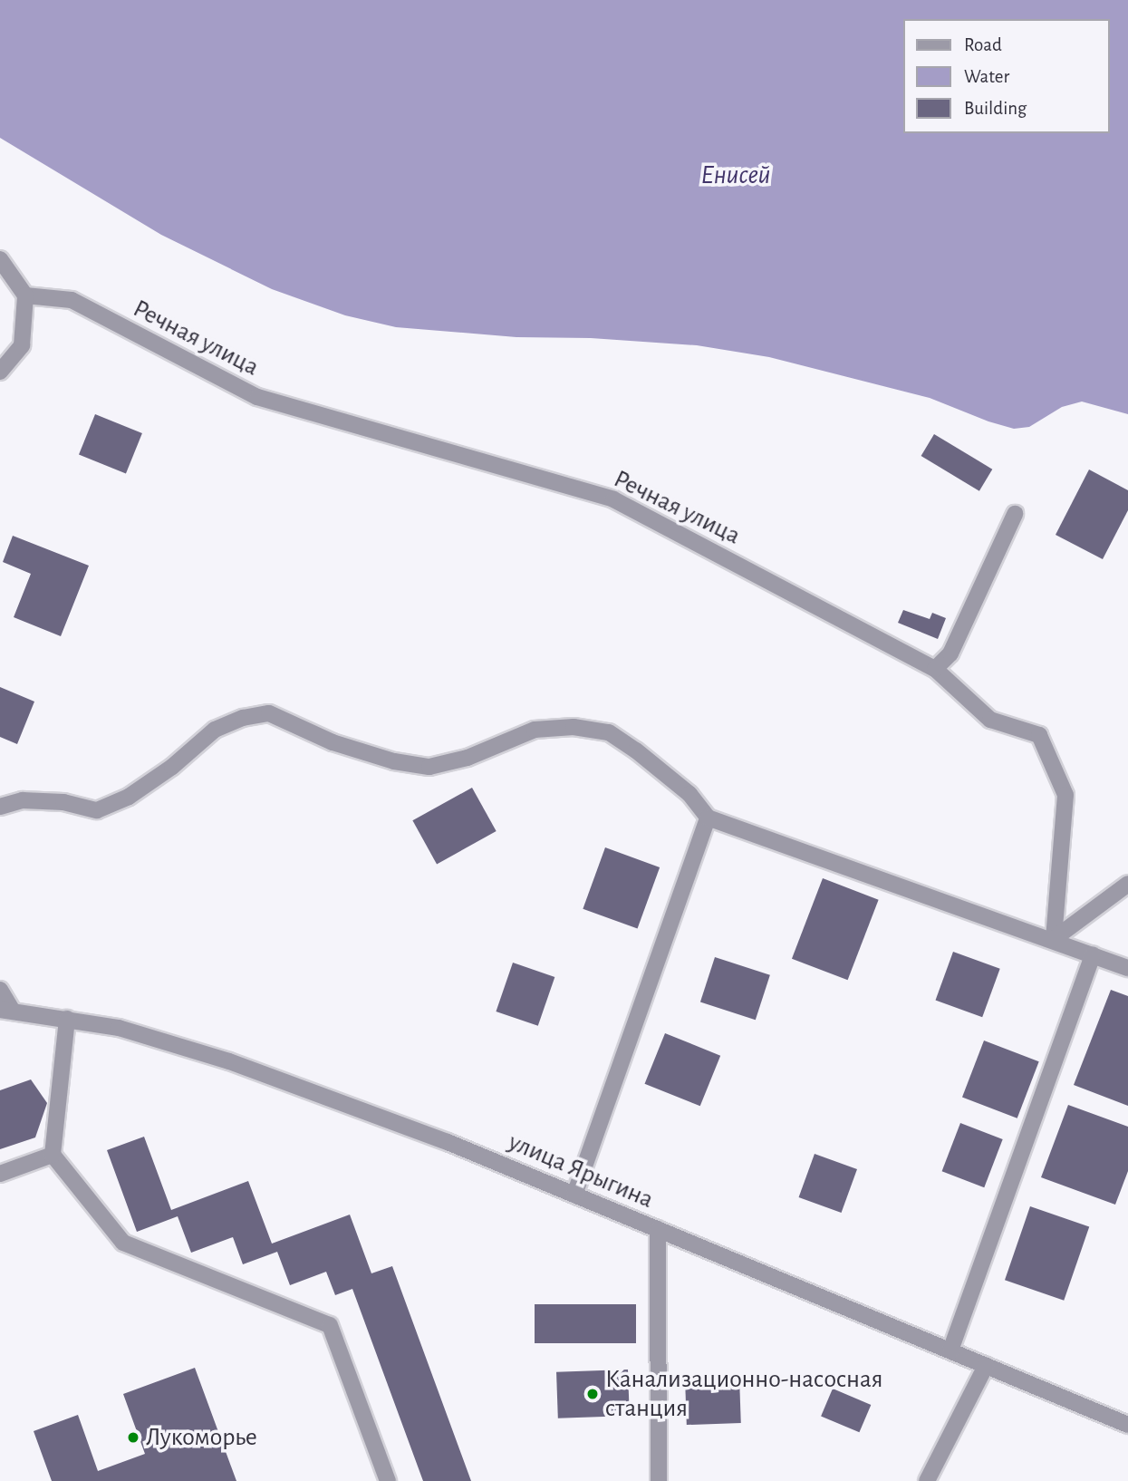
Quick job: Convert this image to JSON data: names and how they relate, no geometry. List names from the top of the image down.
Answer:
{
  "streets": {
    "street": ["Речная улица", "улица Ярыгина"]
  },
  "water": ["Енисей"],
  "places": ["Канализационно-насосная станция", "Лукоморье"],
  "legend": ["Road", "Water", "Building"]
}
